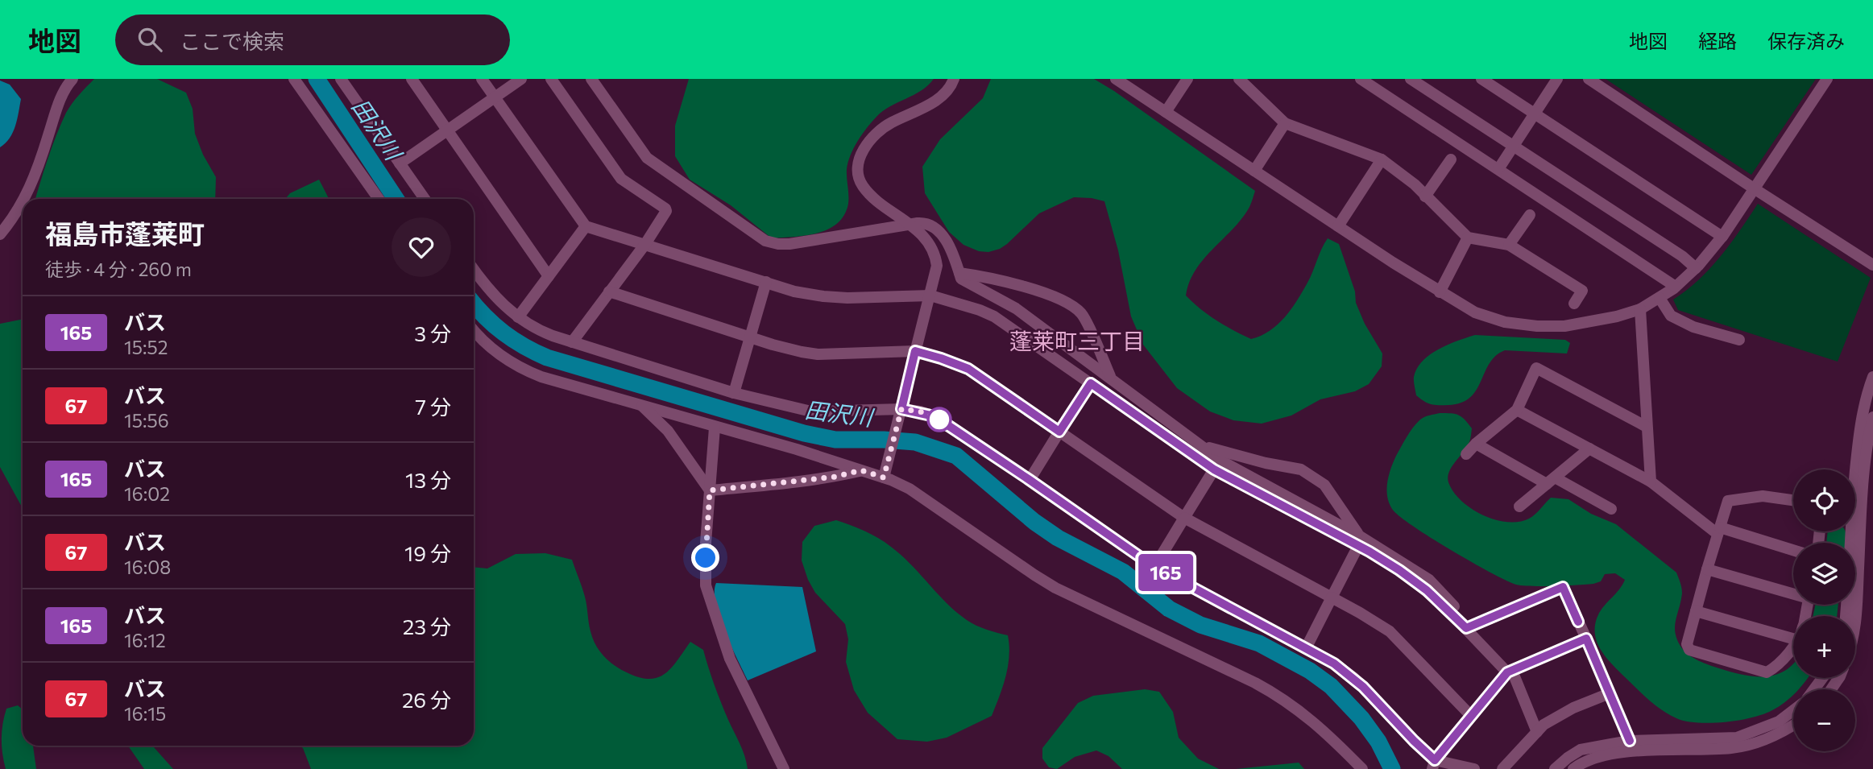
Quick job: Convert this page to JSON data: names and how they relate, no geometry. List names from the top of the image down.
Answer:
{
  "districts": ["蓬莱町三丁目"],
  "water": ["田沢川"],
  "lines": ["bus line 165"],
  "page": {
    "header": "地図",
    "search": "ここで検索",
    "nav": ["地図", "経路", "保存済み"],
    "on_map": "165",
    "heading": ["福島市蓬莱町", "徒歩 · 4 分 · 260 m"],
    "list": [
      {
        "mark": "165",
        "name": "バス",
        "note": "15:52",
        "value": "3 分"
      },
      {
        "mark": "67",
        "name": "バス",
        "note": "15:56",
        "value": "7 分"
      },
      {
        "mark": "165",
        "name": "バス",
        "note": "16:02",
        "value": "13 分"
      },
      {
        "mark": "67",
        "name": "バス",
        "note": "16:08",
        "value": "19 分"
      },
      {
        "mark": "165",
        "name": "バス",
        "note": "16:12",
        "value": "23 分"
      },
      {
        "mark": "67",
        "name": "バス",
        "note": "16:15",
        "value": "26 分"
      }
    ],
    "map_buttons": ["+", "−"]
  }
}
